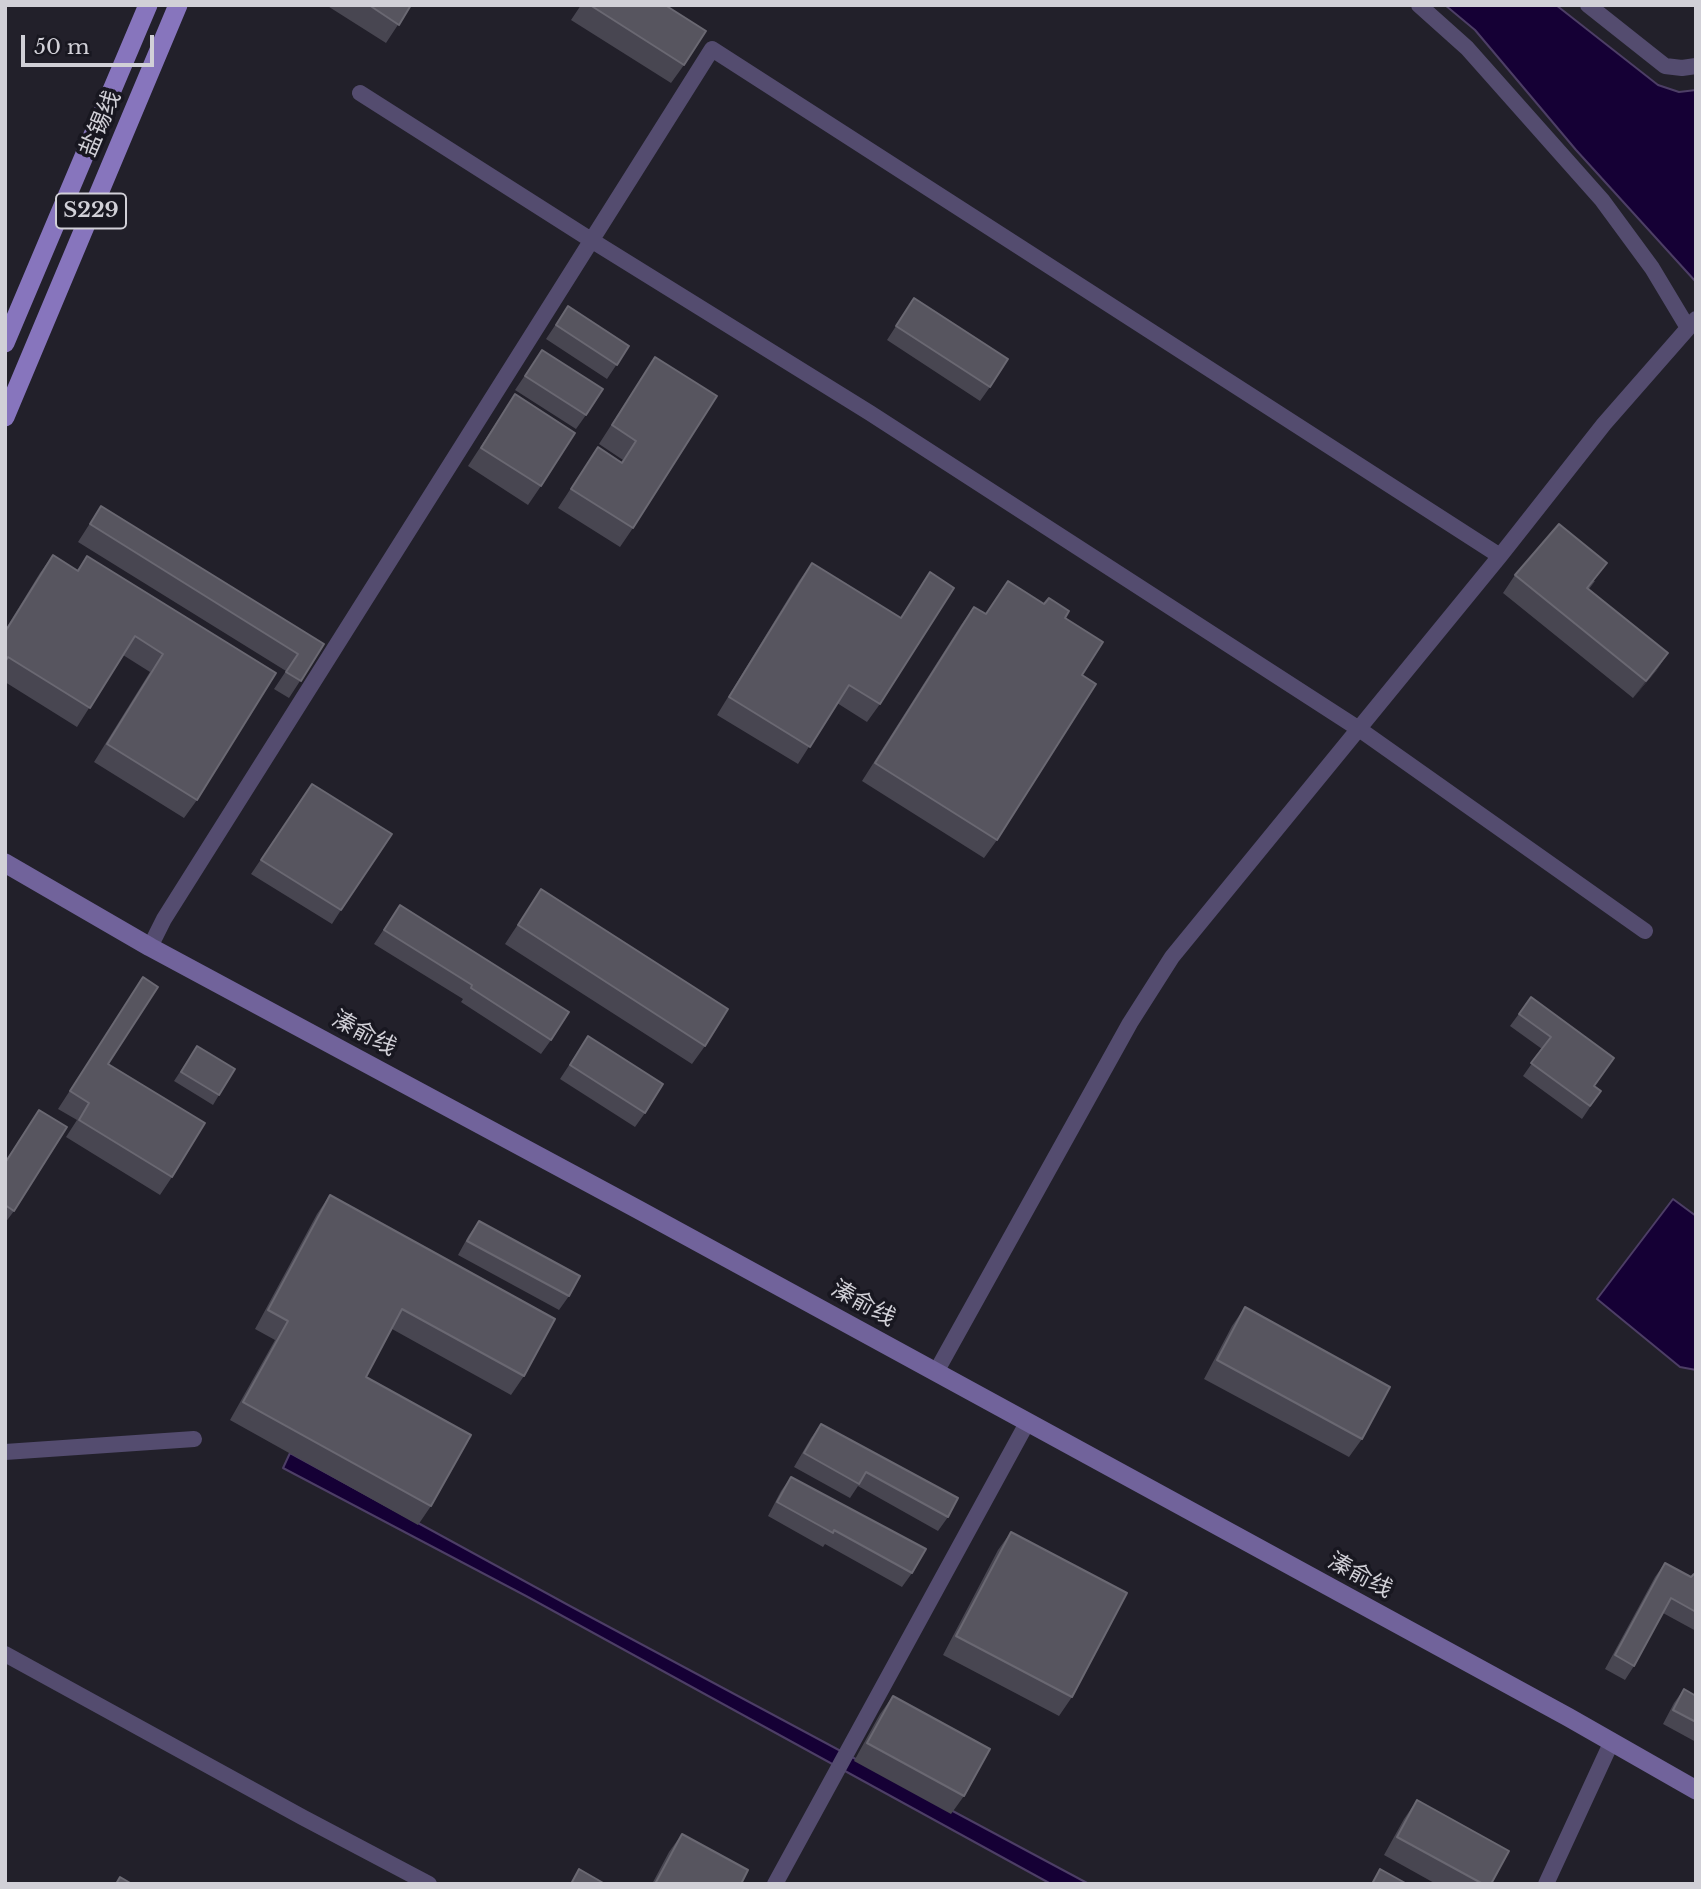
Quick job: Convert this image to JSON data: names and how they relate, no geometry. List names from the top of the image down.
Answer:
{
  "streets": {
    "main road": ["盐锡线", "S229", "溱俞线"]
  },
  "scale_bar": "50 m"
}
